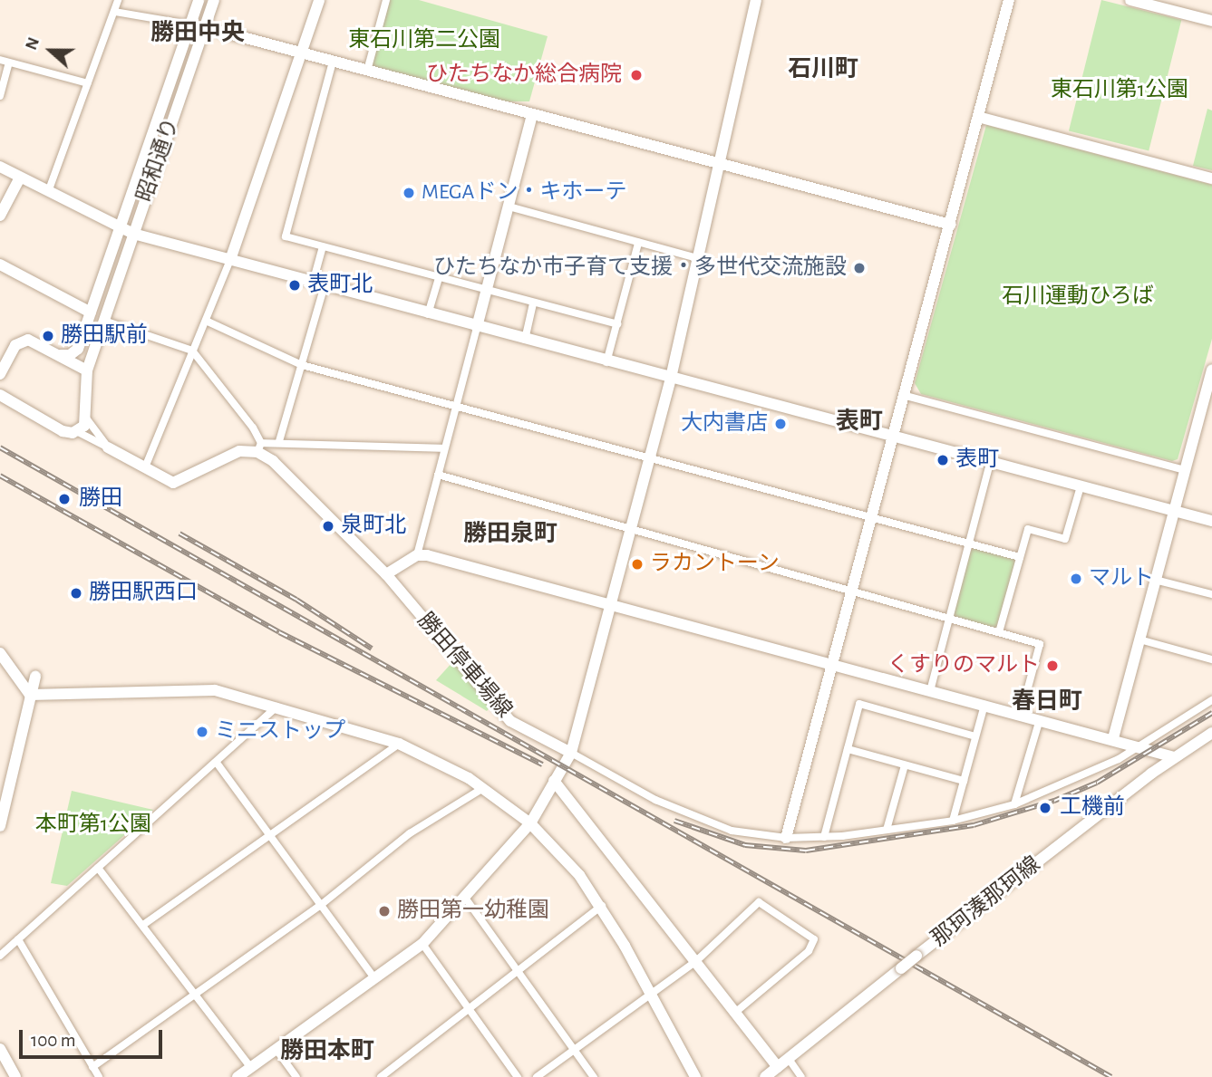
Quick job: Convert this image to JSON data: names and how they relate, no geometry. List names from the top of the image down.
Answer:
{
  "streets": {
    "street": ["昭和通り", "勝田停車場線", "那珂湊那珂線"]
  },
  "districts": [
    "勝田中央",
    "石川町",
    "表町",
    "勝田泉町",
    "春日町",
    "勝田本町"
  ],
  "parks": [
    "東石川第二公園",
    "東石川第1公園",
    "石川運動ひろば",
    "本町第1公園"
  ],
  "places": [
    "ひたちなか総合病院",
    "MEGAドン・キホーテ",
    "ひたちなか市子育て支援・多世代交流施設",
    "表町北",
    "勝田駅前",
    "大内書店",
    "表町",
    "勝田",
    "泉町北",
    "ラカントーン",
    "マルト",
    "勝田駅西口",
    "くすりのマルト",
    "ミニストップ",
    "工機前",
    "勝田第一幼稚園"
  ],
  "scale_bar": "100 m",
  "north": "left"
}
